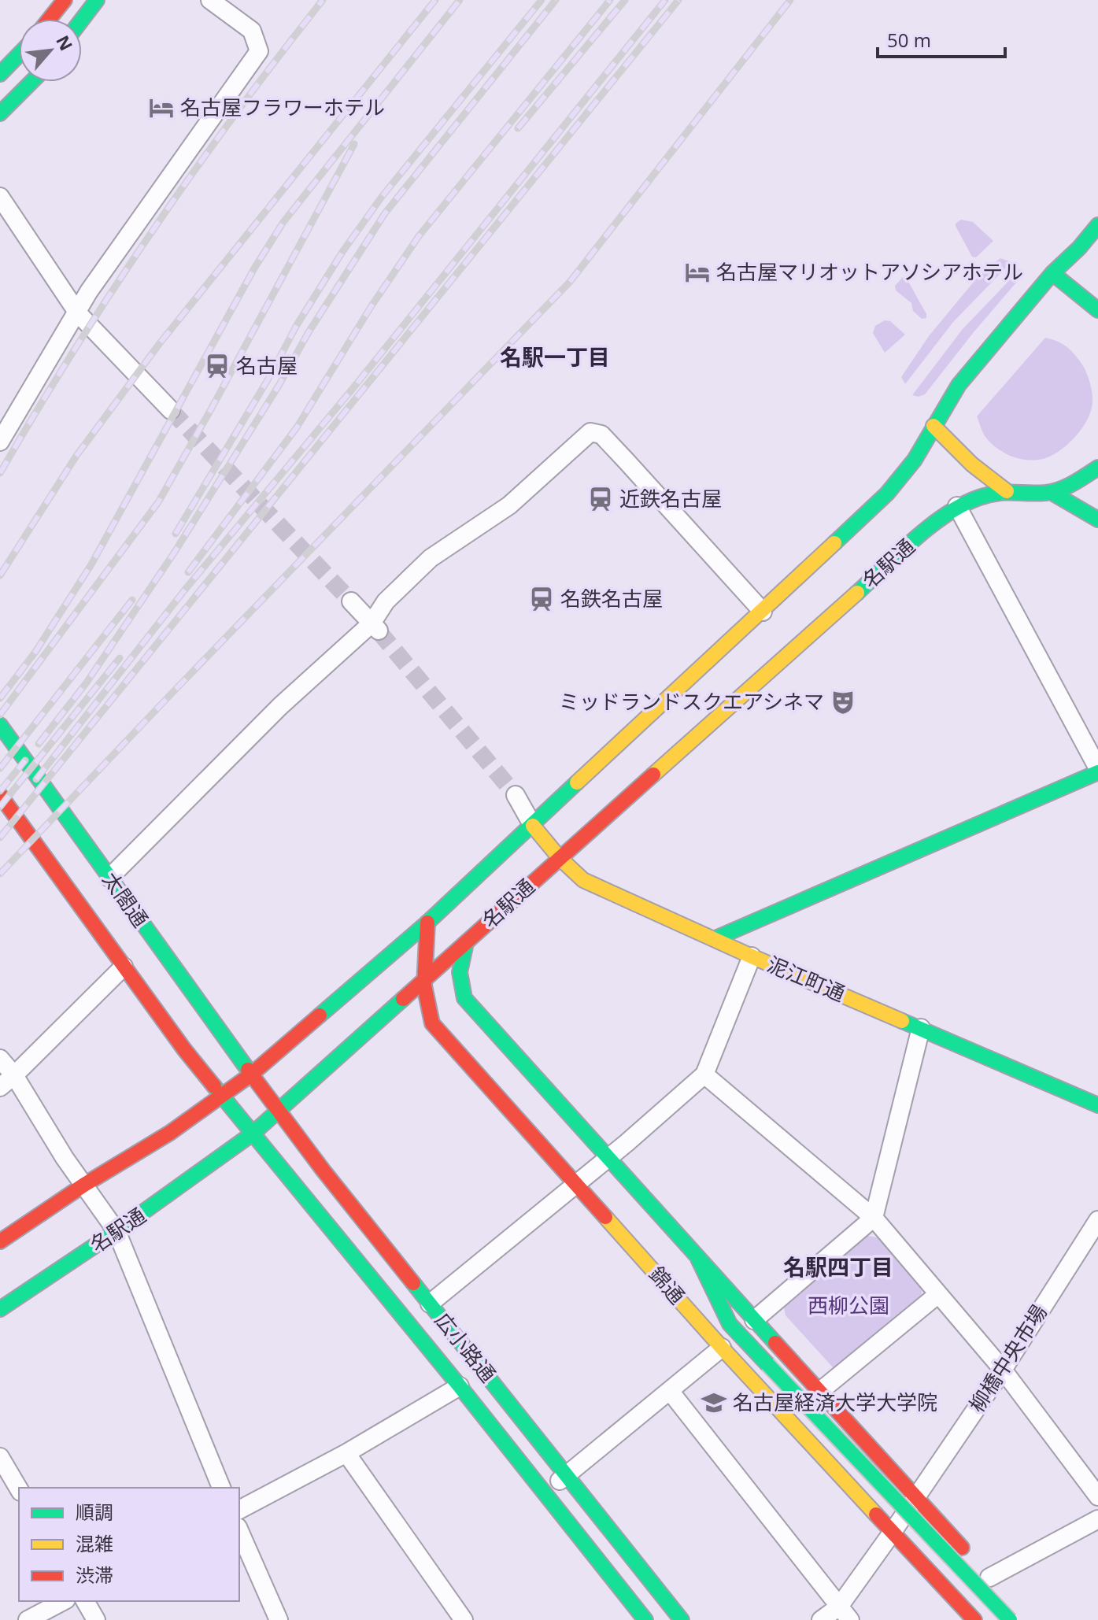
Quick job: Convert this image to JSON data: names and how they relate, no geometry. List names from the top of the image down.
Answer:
{
  "streets": {
    "main road": [
      "名駅通",
      "太閤通",
      "泥江町通",
      "錦通",
      "広小路通"
    ],
    "street": ["柳橋中央市場"]
  },
  "crossings": [
    ["名駅通", "太閤通"],
    ["名駅通", "泥江町通"],
    ["名駅通", "錦通"],
    ["名駅通", "広小路通"],
    ["太閤通", "広小路通"],
    ["錦通", "柳橋中央市場"]
  ],
  "districts": ["名駅一丁目", "名駅四丁目"],
  "parks": ["西柳公園"],
  "places": {
    "hotel": ["名古屋フラワーホテル", "名古屋マリオットアソシアホテル"],
    "station": ["名古屋", "近鉄名古屋", "名鉄名古屋"],
    "theatre": ["ミッドランドスクエアシネマ"],
    "school or university": ["名古屋経済大学大学院"]
  },
  "legend": ["順調", "混雑", "渋滞"],
  "scale_bar": "50 m",
  "north": "top right"
}
